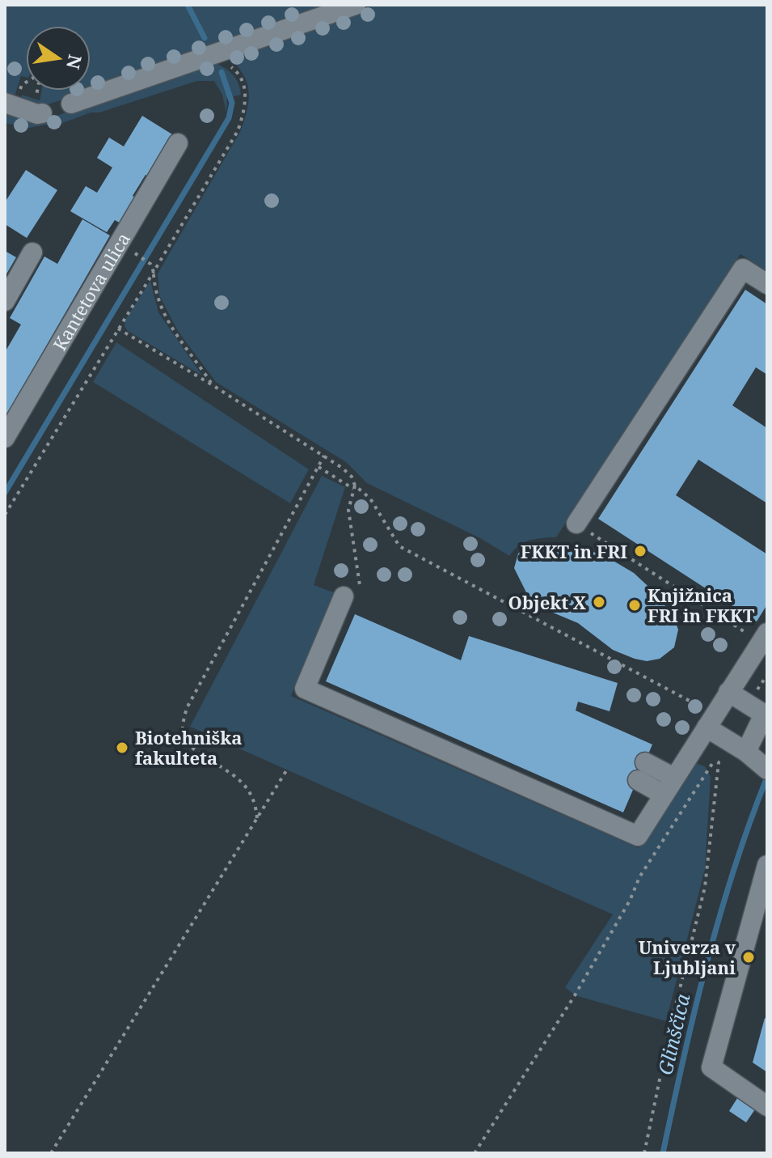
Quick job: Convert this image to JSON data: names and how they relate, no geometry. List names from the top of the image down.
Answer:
{
  "streets": {
    "street": ["Kantetova ulica"]
  },
  "water": ["Glinščica"],
  "places": [
    "FKKT in FRI",
    "Objekt X",
    "Knjižnica FRI in FKKT",
    "Biotehniška fakulteta",
    "Univerza v Ljubljani"
  ],
  "north": "right"
}
